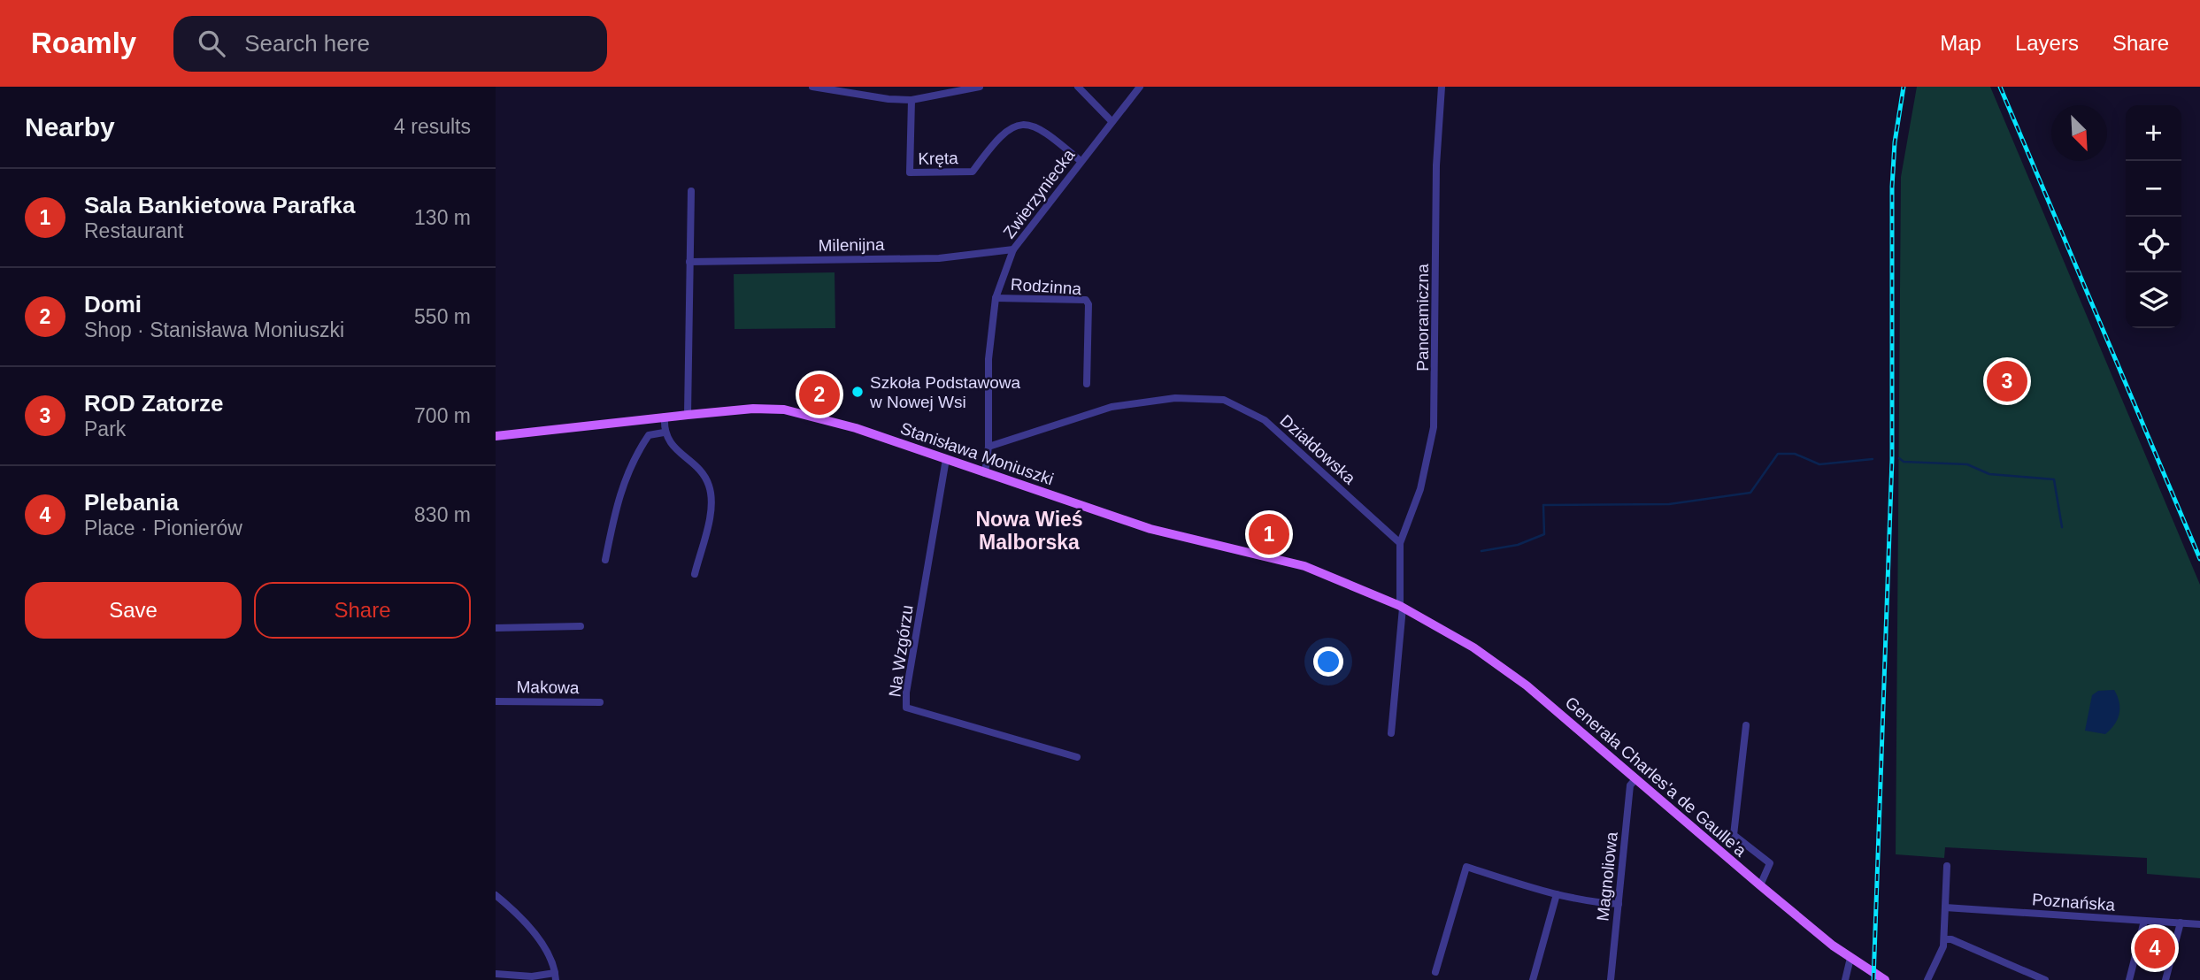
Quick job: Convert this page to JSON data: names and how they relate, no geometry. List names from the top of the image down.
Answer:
{
  "streets": {
    "main road": ["Stanisława Moniuszki", "Generała Charles'a de Gaulle'a"],
    "street": [
      "Kręta",
      "Zwierzyniecka",
      "Milenijna",
      "Rodzinna",
      "Panoramiczna",
      "Działdowska",
      "Na Wzgórzu",
      "Makowa",
      "Magnoliowa",
      "Poznańska"
    ]
  },
  "crossings": [
    ["Kręta", "Zwierzyniecka"],
    ["Zwierzyniecka", "Milenijna"],
    ["Zwierzyniecka", "Rodzinna"],
    ["Zwierzyniecka", "Działdowska"],
    ["Panoramiczna", "Działdowska"],
    ["Stanisława Moniuszki", "Na Wzgórzu"],
    ["Stanisława Moniuszki", "Generała Charles'a de Gaulle'a"],
    ["Generała Charles'a de Gaulle'a", "Magnoliowa"]
  ],
  "districts": ["Nowa Wieś Malborska"],
  "places": ["Szkoła Podstawowa w Nowej Wsi"],
  "north": "bottom right",
  "page": {
    "header": "Roamly",
    "search": "Search here",
    "nav": ["Map", "Layers", "Share"],
    "heading": ["Nearby", "4 results"],
    "map_buttons": ["+", "−"],
    "list": [
      {
        "mark": "1",
        "name": "Sala Bankietowa Parafka",
        "note": "Restaurant",
        "value": "130 m"
      },
      {
        "mark": "2",
        "name": "Domi",
        "note": "Shop · Stanisława Moniuszki",
        "value": "550 m"
      },
      {
        "mark": "3",
        "name": "ROD Zatorze",
        "note": "Park",
        "value": "700 m"
      },
      {
        "mark": "4",
        "name": "Plebania",
        "note": "Place · Pionierów",
        "value": "830 m"
      }
    ],
    "pins": [
      "3",
      "2",
      "1",
      "4"
    ],
    "buttons": ["Save", "Share"]
  }
}
